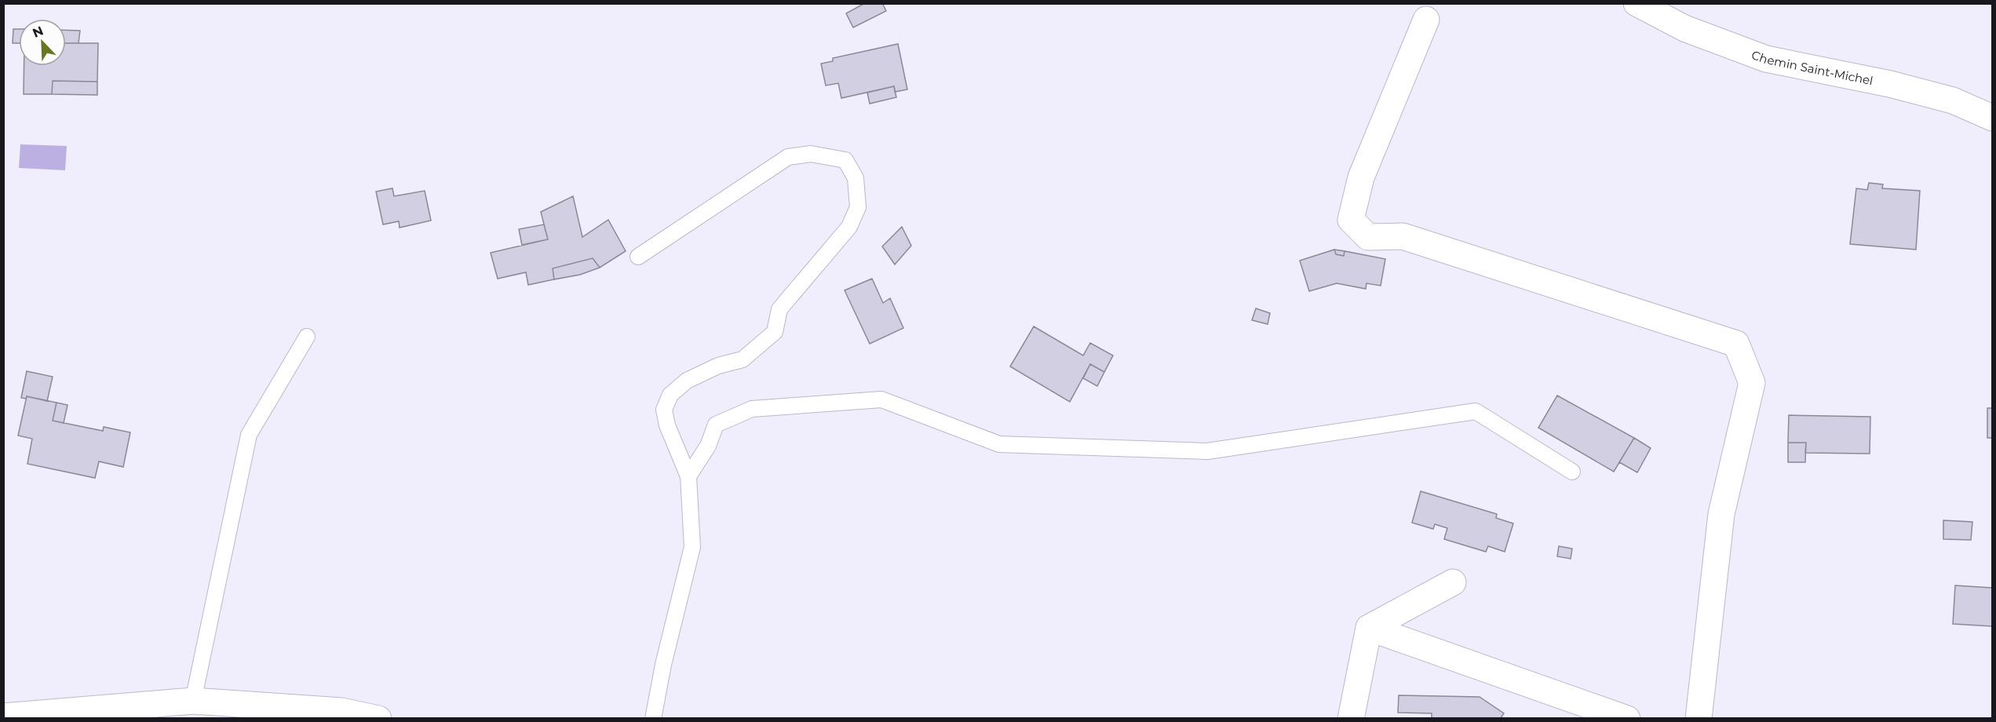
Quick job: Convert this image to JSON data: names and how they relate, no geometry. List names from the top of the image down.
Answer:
{
  "streets": {
    "street": ["Chemin Saint-Michel"]
  },
  "north": "top left"
}
